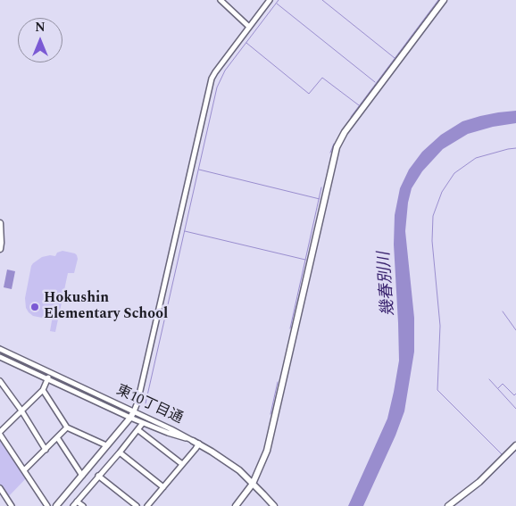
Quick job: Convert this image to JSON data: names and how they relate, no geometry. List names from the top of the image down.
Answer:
{
  "streets": {
    "street": ["東10丁目通"]
  },
  "water": ["幾春別川"],
  "places": ["Hokushin Elementary School"],
  "north": "top"
}
